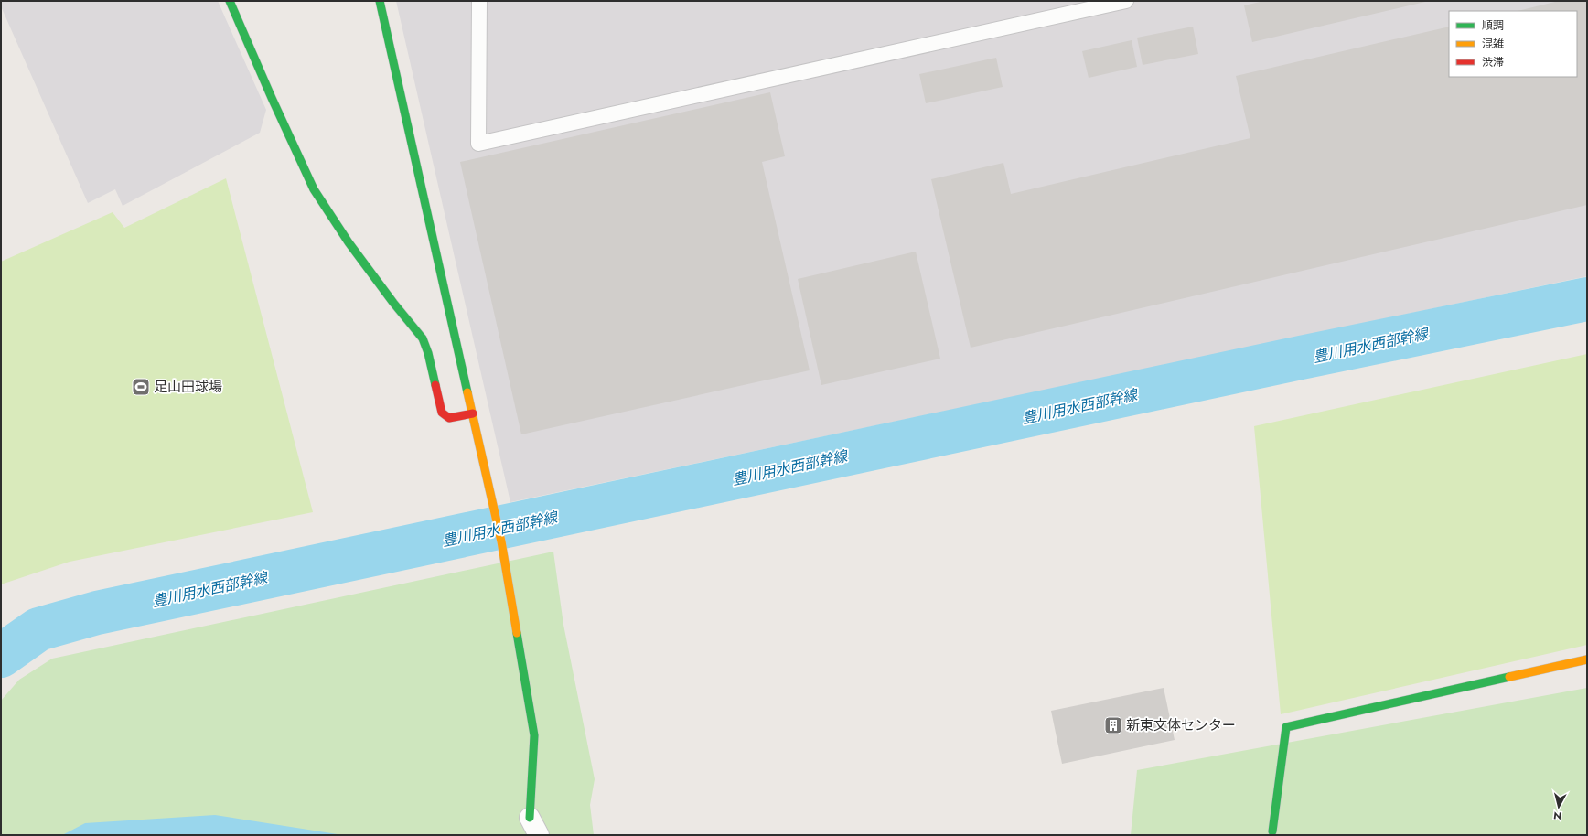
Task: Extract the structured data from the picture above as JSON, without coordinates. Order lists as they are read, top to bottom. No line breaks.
{"water":["豊川用水西部幹線"],"places":{"sports":["足山田球場"],"building":["新東文体センター"]},"legend":["順調","混雑","渋滞"],"north":"bottom"}
